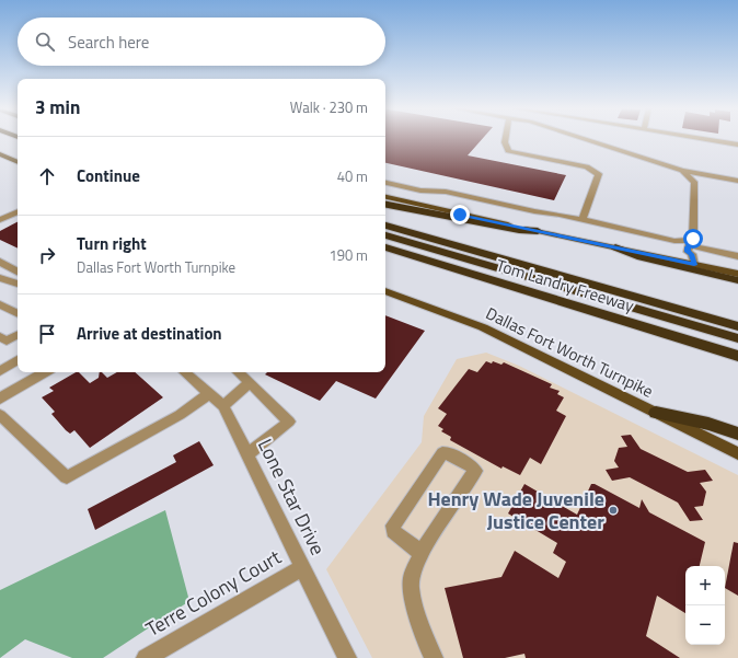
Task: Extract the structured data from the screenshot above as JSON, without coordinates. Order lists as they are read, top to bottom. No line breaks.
{"streets":{"highway":["Tom Landry Freeway"],"main road":["Dallas Fort Worth Turnpike"],"street":["Lone Star Drive","Terre Colony Court"]},"crossings":[["Lone Star Drive","Terre Colony Court"]],"places":["Henry Wade Juvenile Justice Center"],"page":{"search":"Search here","heading":["3 min","Walk · 230 m"],"list":[["Continue","40 m"],["Turn right","Dallas Fort Worth Turnpike","190 m"],"Arrive at destination"],"map_buttons":["+","−"]}}
